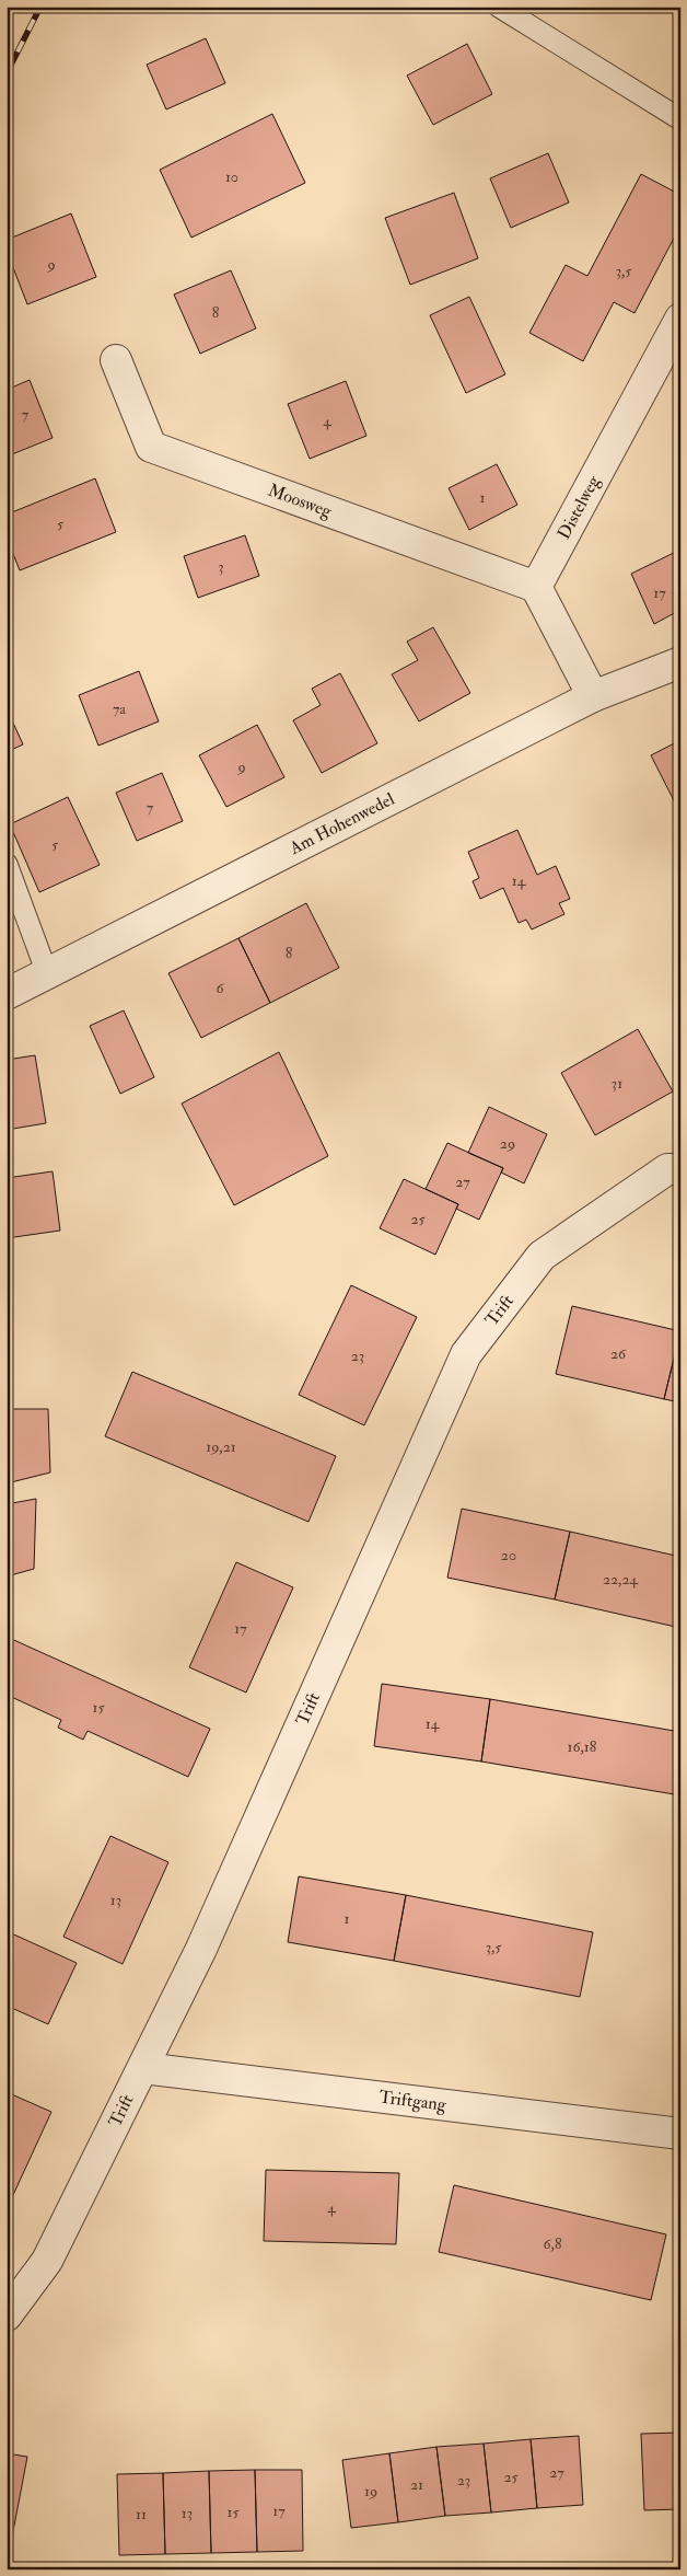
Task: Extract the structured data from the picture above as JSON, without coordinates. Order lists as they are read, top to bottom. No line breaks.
{"streets":{"street":["Moosweg","Distelweg","Am Hohenwedel","Trift","Triftgang"]},"crossings":[["Moosweg","Distelweg"],["Trift","Triftgang"]],"house_numbers":["10","9","3,5","8","7","4","1","5","3","17","7a","9","7","5","14","8","6","31","29","27","25","26","23","19,21","20","22,24","17","15","14","16,18","13","1","3,5","4","6,8","27","25","23","21","19","17","15","13","11"]}
